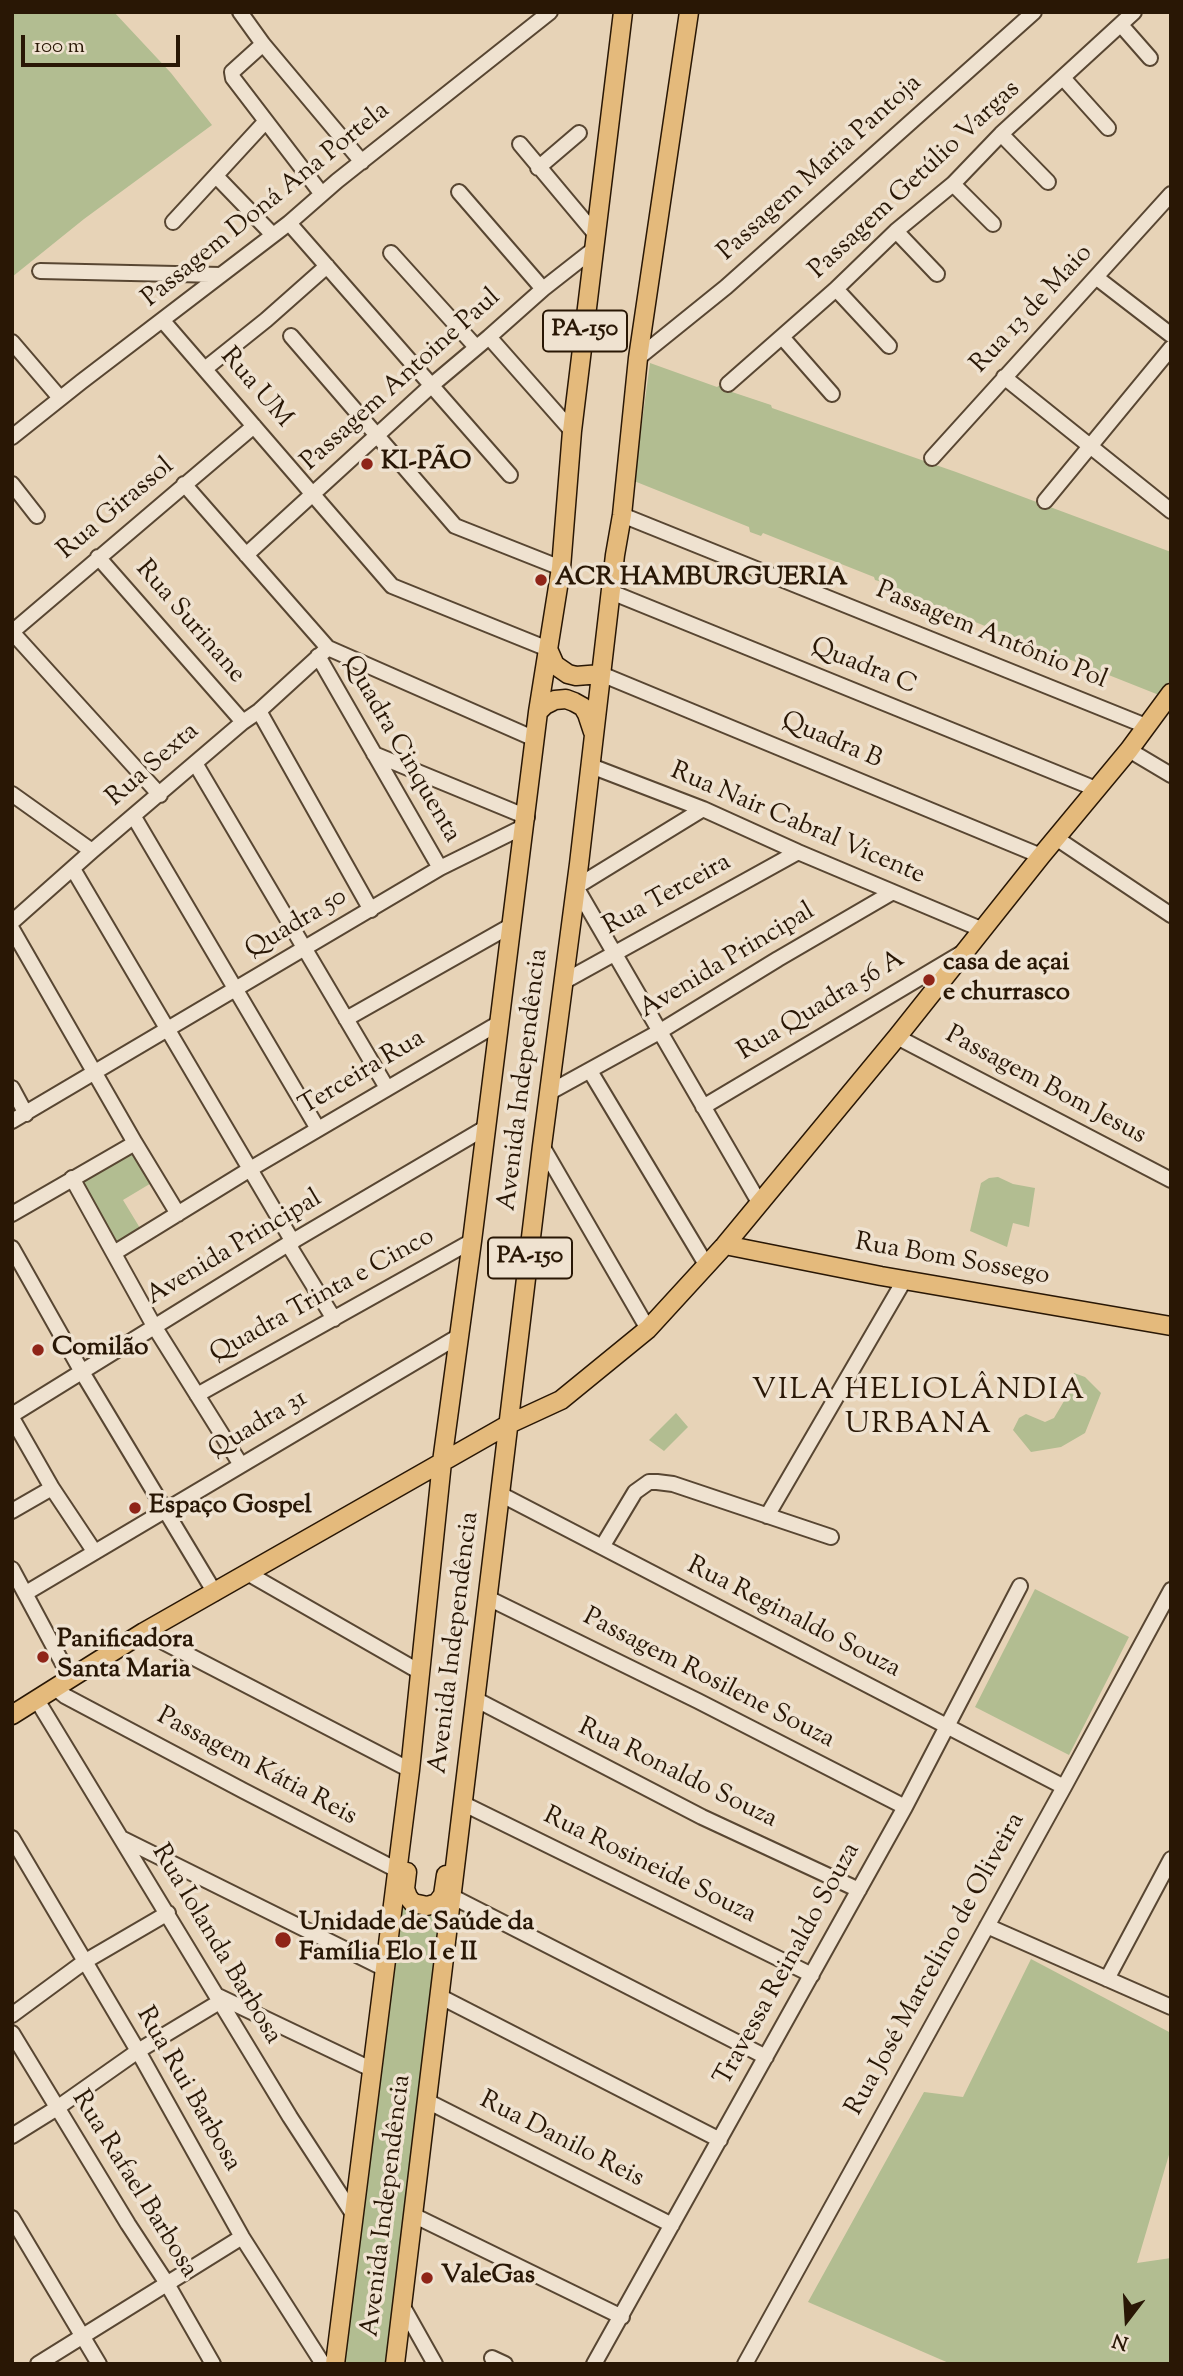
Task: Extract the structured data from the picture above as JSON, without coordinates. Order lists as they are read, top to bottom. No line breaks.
{"streets":{"main road":["PA-150","Avenida Independência","Rua Bom Sossego"],"street":["Passagem Maria Pantoja","Passagem Getúlio Vargas","Passagem Doná Ana Portela","Rua 13 de Maio","Passagem Antoine Paul","Rua UM","Rua Girassol","Rua Surinane","Passagem Antônio Pol","Quadra C","Quadra B","Quadra Cinquenta","Rua Sexta","Rua Nair Cabral Vicente","Rua Terceira","Quadra 50","Avenida Principal","Rua Quadra 56 A","Terceira Rua","Passagem Bom Jesus","Quadra Trinta e Cinco","Quadra 31","Rua Reginaldo Souza","Passagem Rosilene Souza","Passagem Kátia Reis","Rua Ronaldo Souza","Rua Rosineide Souza","Rua Iolanda Barbosa","Travessa Reinaldo Souza","Rua José Marcelino de Oliveira","Rua Rui Barbosa","Rua Danilo Reis","Rua Rafael Barbosa"]},"crossings":[["Passagem Maria Pantoja","Avenida Independência"],["Passagem Doná Ana Portela","Rua UM"],["Passagem Antoine Paul","Rua UM"],["Passagem Antoine Paul","Avenida Independência"],["Rua UM","Rua Girassol"],["Rua UM","Avenida Independência"],["Rua Girassol","Rua Surinane"],["Rua Surinane","Rua Sexta"],["Passagem Antônio Pol","Avenida Independência"],["Quadra C","Avenida Independência"],["Quadra B","Avenida Independência"],["Quadra Cinquenta","Rua Sexta"],["Quadra Cinquenta","Quadra 50"],["Rua Nair Cabral Vicente","Rua Terceira"],["Rua Nair Cabral Vicente","Avenida Principal"],["Rua Nair Cabral Vicente","Avenida Independência"],["Rua Terceira","Avenida Independência"],["Quadra 50","Avenida Independência"],["Avenida Principal","Avenida Independência"],["Terceira Rua","Avenida Independência"],["Avenida Independência","Quadra Trinta e Cinco"],["Avenida Independência","Quadra 31"],["Avenida Independência","Rua Reginaldo Souza"],["Avenida Independência","Passagem Rosilene Souza"],["Avenida Independência","Passagem Kátia Reis"],["Avenida Independência","Rua Ronaldo Souza"],["Avenida Independência","Rua Rosineide Souza"],["Avenida Independência","Rua Iolanda Barbosa"],["Avenida Independência","Rua Danilo Reis"],["Rua Reginaldo Souza","Travessa Reinaldo Souza"],["Rua Reginaldo Souza","Rua José Marcelino de Oliveira"],["Passagem Rosilene Souza","Travessa Reinaldo Souza"],["Rua Ronaldo Souza","Travessa Reinaldo Souza"],["Rua Rosineide Souza","Travessa Reinaldo Souza"],["Travessa Reinaldo Souza","Rua Danilo Reis"]],"districts":["VILA HELIOLÂNDIA URBANA"],"places":["KI-PÃO","ACR HAMBURGUERIA","casa de açai e churrasco","Comilão","Espaço Gospel","Panificadora Santa Maria","Unidade de Saúde da Família Elo I e II","ValeGas"],"scale_bar":"100 m","north":"bottom"}
